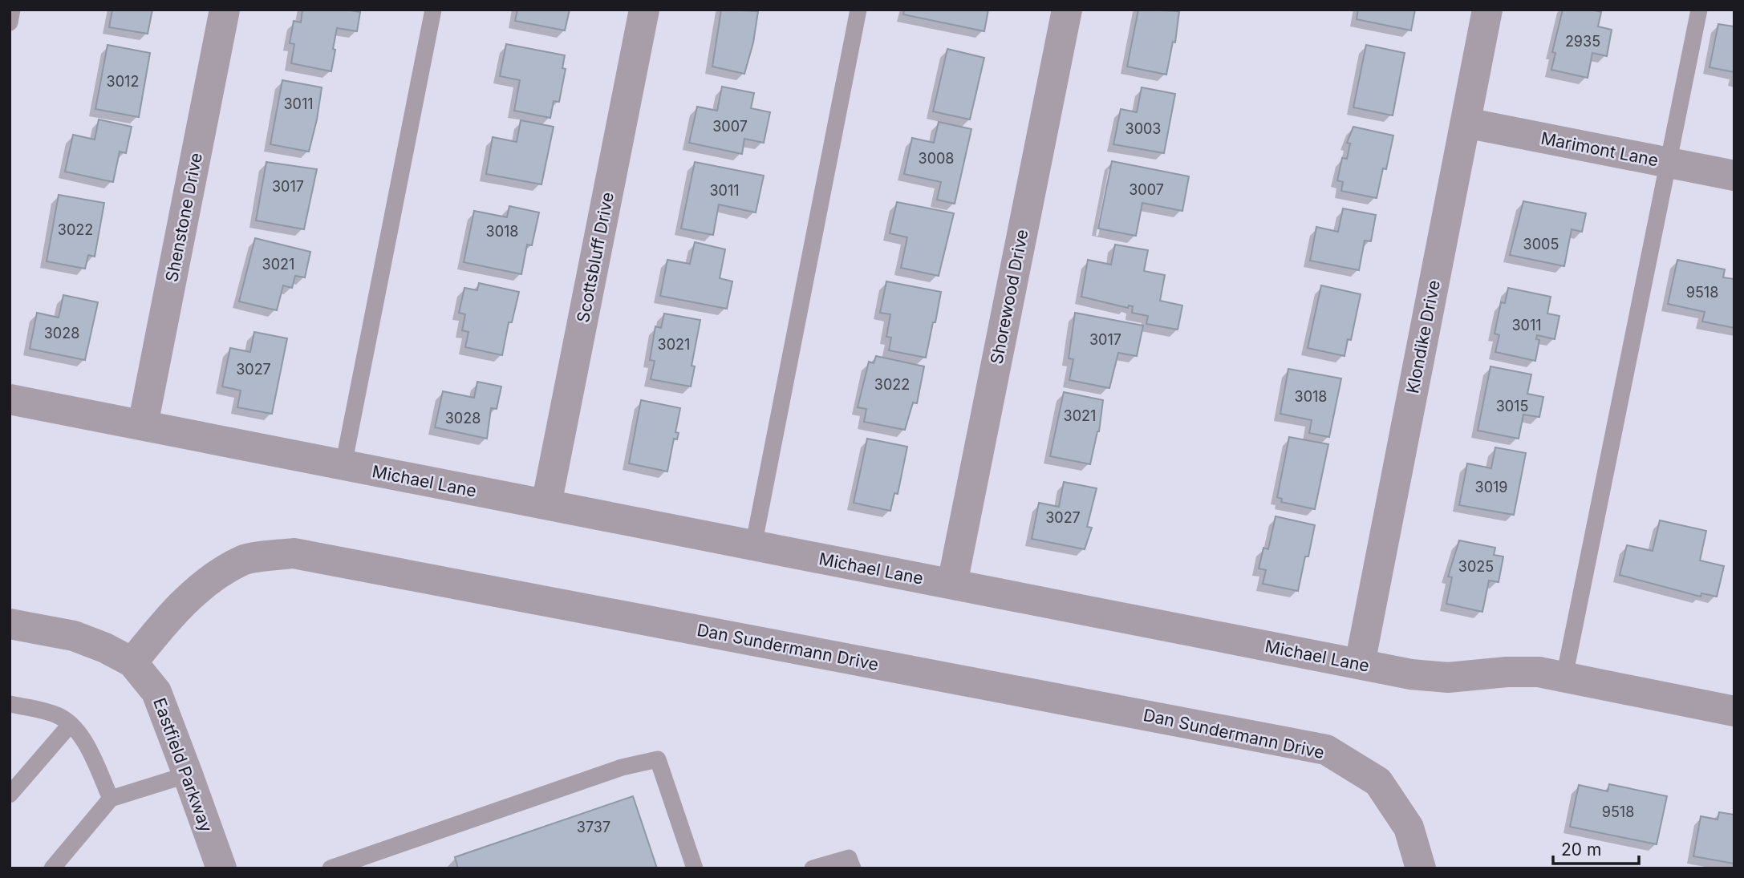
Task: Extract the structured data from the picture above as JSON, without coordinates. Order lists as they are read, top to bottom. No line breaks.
{"streets":{"street":["Marimont Lane","Shenstone Drive","Scottsbluff Drive","Shorewood Drive","Klondike Drive","Michael Lane","Dan Sundermann Drive","Eastfield Parkway"]},"crossings":[["Marimont Lane","Klondike Drive"],["Shenstone Drive","Michael Lane"],["Scottsbluff Drive","Michael Lane"],["Shorewood Drive","Michael Lane"],["Klondike Drive","Michael Lane"],["Dan Sundermann Drive","Eastfield Parkway"]],"house_numbers":["2935","3012","3011","3007","3003","3008","3017","3007","3011","3022","3018","3005","3021","9518","3011","3028","3017","3021","3027","3022","3018","3015","3021","3028","3019","3027","3025","9518","3737"],"scale_bar":"20 m"}
